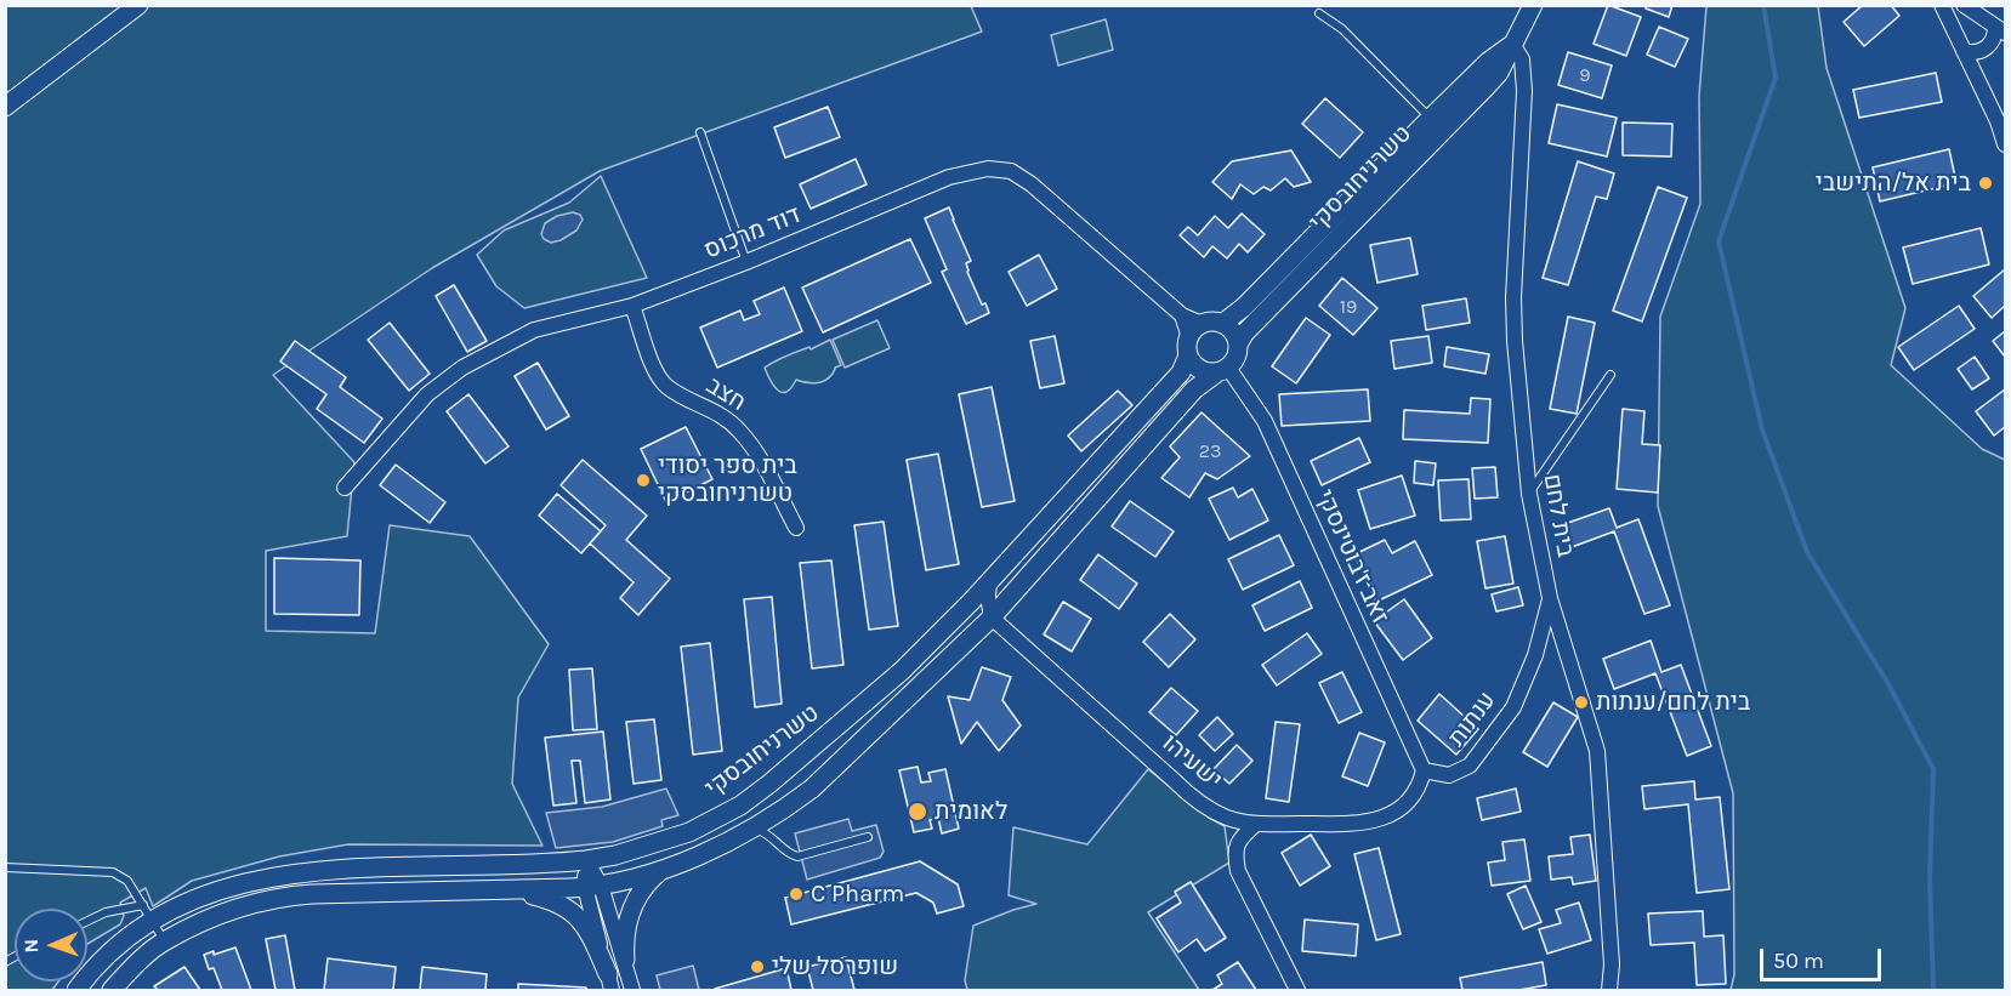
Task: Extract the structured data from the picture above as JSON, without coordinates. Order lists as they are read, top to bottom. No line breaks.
{"streets":{"street":["טשרניחובסקי","דוד מרכוס","חצב","בית לחם","זאב ז'בוטינסקי","ענתות","ישעיהו"]},"crossings":[["טשרניחובסקי","דוד מרכוס"],["טשרניחובסקי","בית לחם"],["טשרניחובסקי","זאב ז'בוטינסקי"],["דוד מרכוס","חצב"],["דוד מרכוס","זאב ז'בוטינסקי"],["בית לחם","ענתות"],["זאב ז'בוטינסקי","ענתות"]],"places":["בית אל/התישבי","בית ספר יסודי טשרניחובסקי","בית לחם/ענתות","לאומית","C Pharm","שופרסל שלי"],"house_numbers":["9","19","23"],"scale_bar":"50 m","north":"left"}
